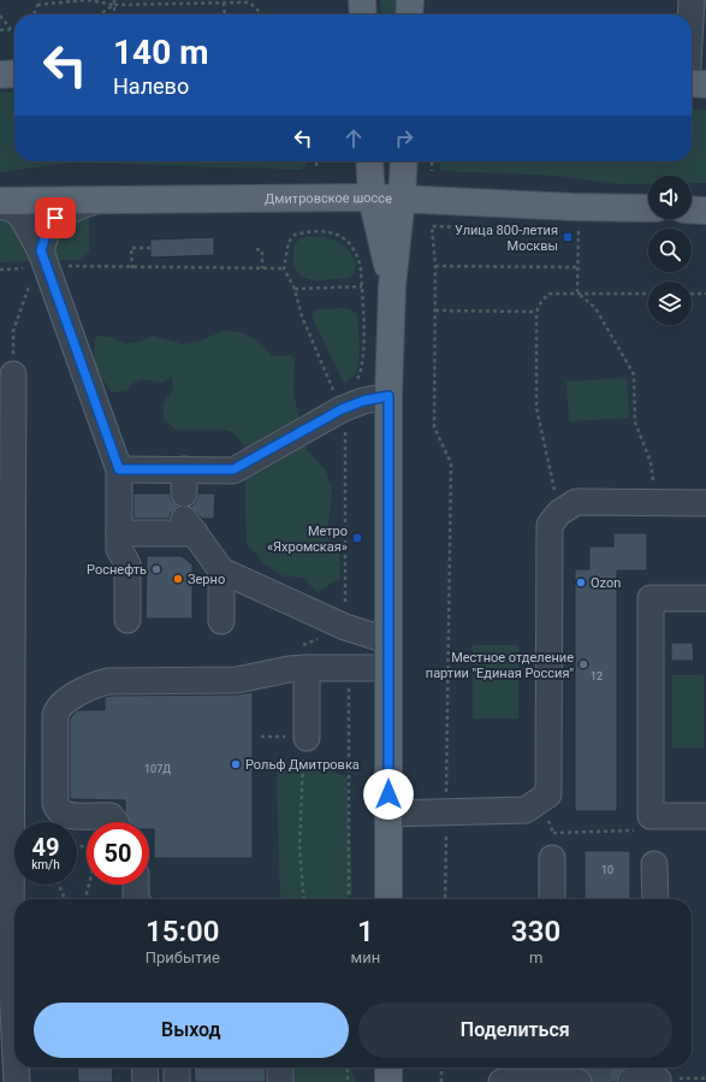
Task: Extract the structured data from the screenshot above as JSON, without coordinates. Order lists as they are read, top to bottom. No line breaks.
{"streets":{"main road":["Дмитровское шоссе"]},"places":{"transit":["Улица 800-летия Москвы","Метро «Яхромская»"],"other":["Роснефть","Зерно","Ozon","Местное отделение партии \"Единая Россия\"","Рольф Дмитровка"]},"house_numbers":["12","107Д","10"],"page":{"turn":["140 m","Налево"],"speed":"49 km/h","limit":"50","eta":["15:00","Прибытие","1","мин","330","m"],"buttons":["Выход","Поделиться"]}}
